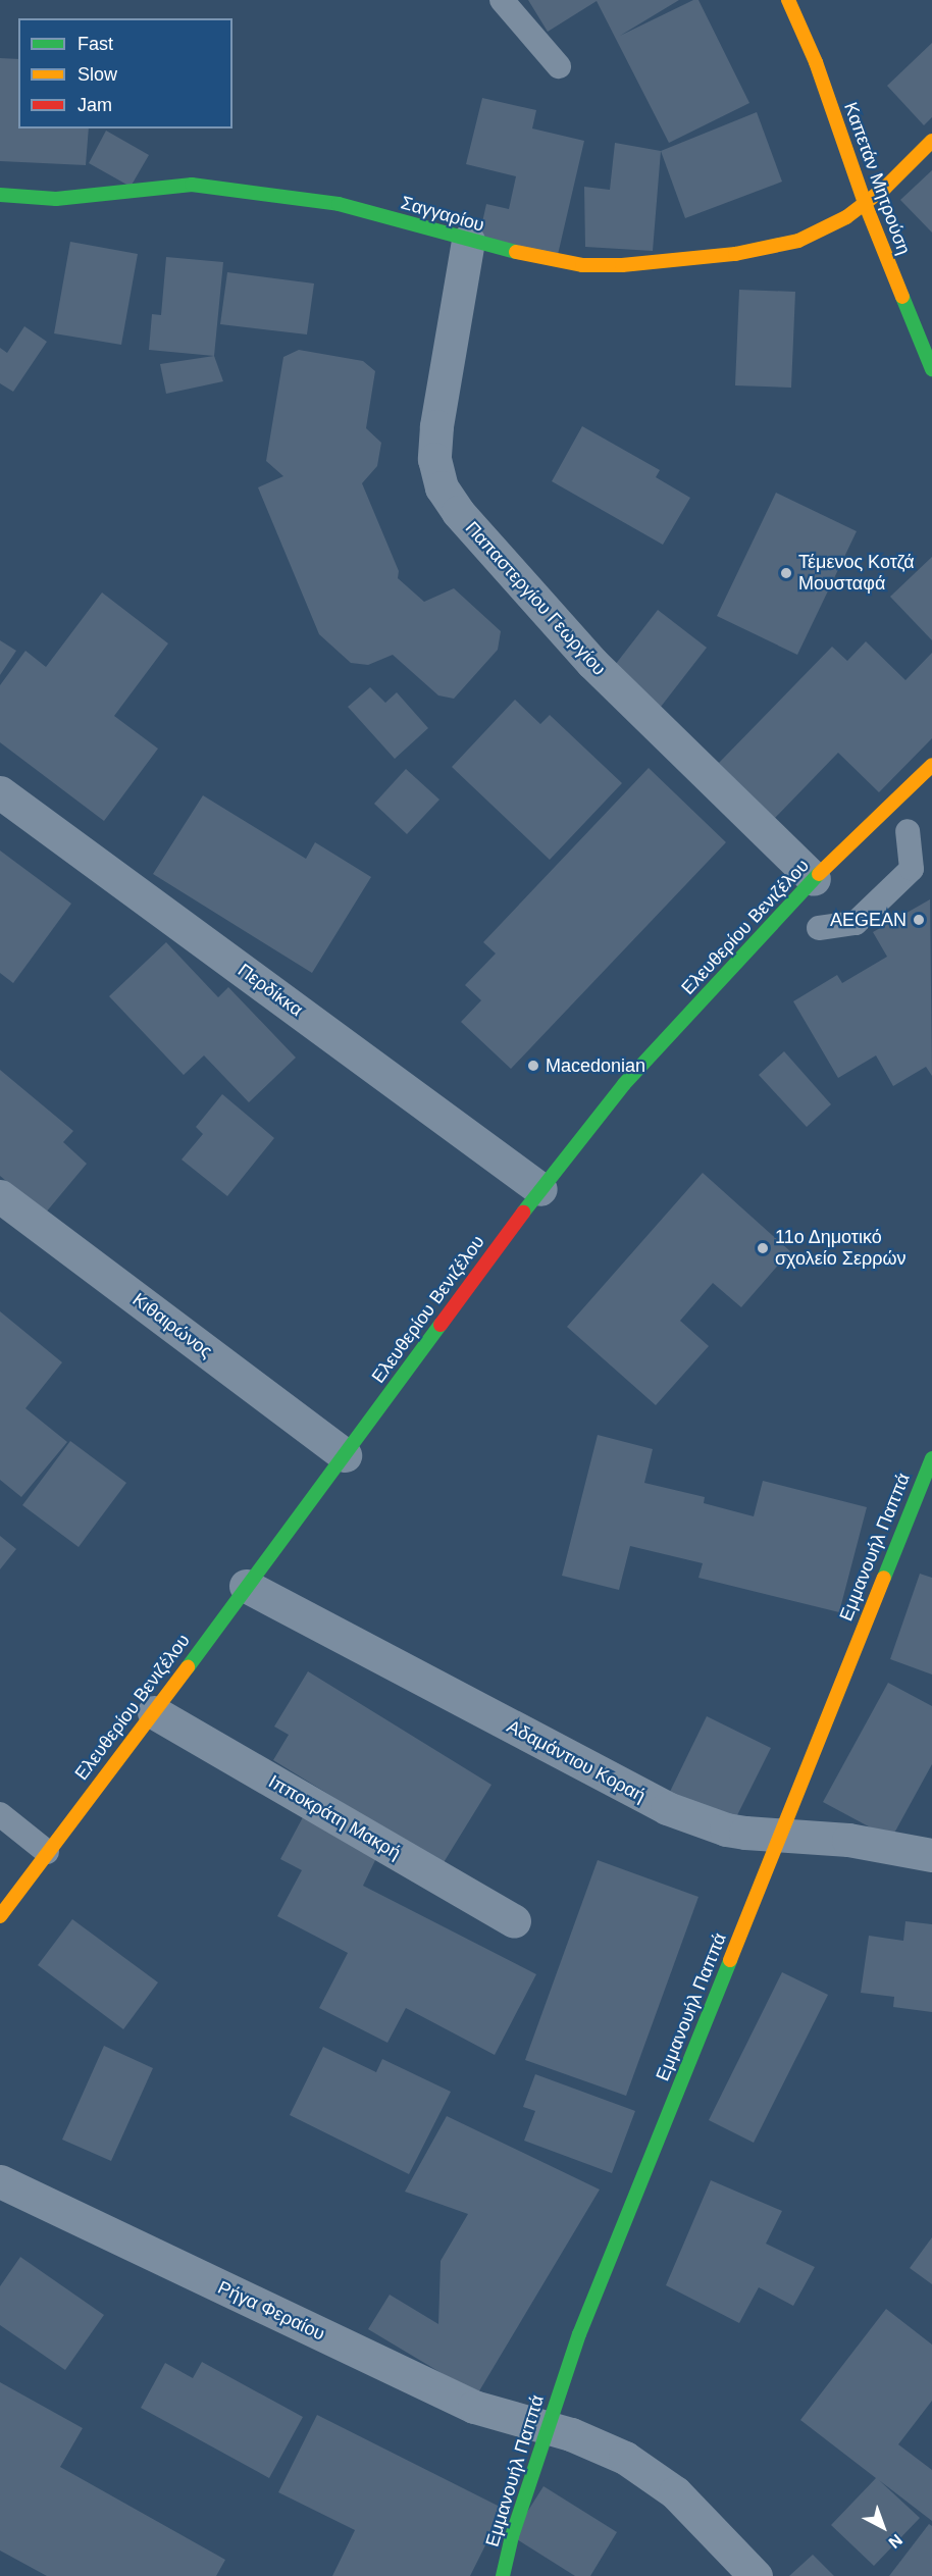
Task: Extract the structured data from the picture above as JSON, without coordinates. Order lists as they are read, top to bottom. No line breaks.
{"streets":{"street":["Καπετάν Μητρούση","Σαγγαρίου","Παπαστεργίου Γεωργίου","Ελευθερίου Βενιζέλου","Περδίκκα","Κιθαιρώνος","Εμμανουήλ Παππά","Αδαμάντιου Κοραή","Ιπποκράτη Μακρή","Ρήγα Φεραίου"]},"crossings":[["Καπετάν Μητρούση","Σαγγαρίου"],["Σαγγαρίου","Παπαστεργίου Γεωργίου"],["Παπαστεργίου Γεωργίου","Ελευθερίου Βενιζέλου"],["Ελευθερίου Βενιζέλου","Περδίκκα"],["Ελευθερίου Βενιζέλου","Κιθαιρώνος"],["Ελευθερίου Βενιζέλου","Αδαμάντιου Κοραή"],["Ελευθερίου Βενιζέλου","Ιπποκράτη Μακρή"],["Εμμανουήλ Παππά","Αδαμάντιου Κοραή"],["Εμμανουήλ Παππά","Ρήγα Φεραίου"]],"places":["Τέμενος Κοτζά Μουσταφά","AEGEAN","Macedonian","11ο Δημοτικό σχολείο Σερρών"],"legend":["Fast","Slow","Jam"],"north":"bottom right"}
